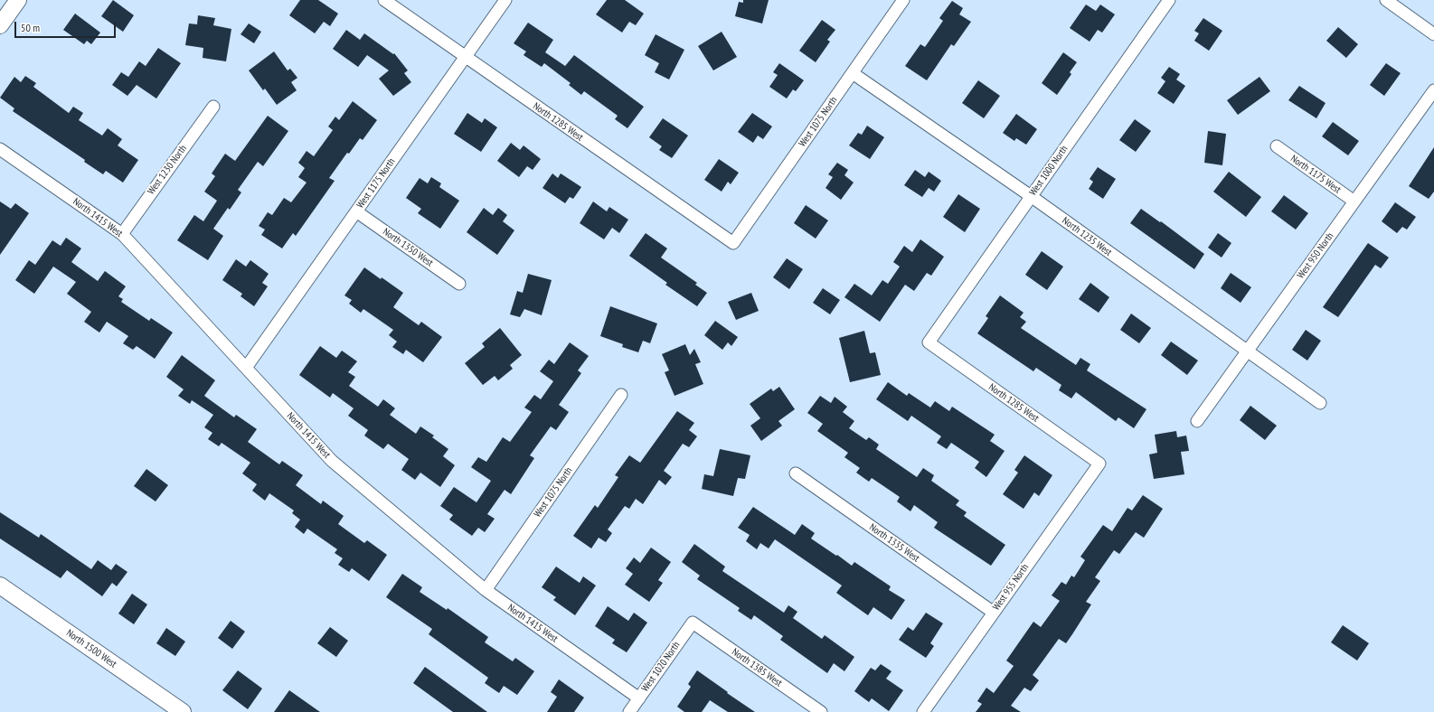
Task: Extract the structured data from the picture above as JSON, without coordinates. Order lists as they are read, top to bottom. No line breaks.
{"streets":{"street":["North 1285 West","West 1075 North","West 1230 North","West 1000 North","North 1175 West","West 1175 North","North 1415 West","North 1235 West","North 1350 West","West 950 North","North 1335 West","West 955 North","North 1500 West","West 1020 North","North 1385 West"]},"crossings":[["North 1285 West","West 1075 North"],["North 1285 West","West 1000 North"],["North 1285 West","West 1175 North"],["North 1285 West","West 955 North"],["West 1075 North","North 1415 West"],["West 1075 North","North 1235 West"],["West 1230 North","North 1415 West"],["West 1000 North","North 1235 West"],["North 1175 West","West 950 North"],["West 1175 North","North 1415 West"],["West 1175 North","North 1350 West"],["North 1415 West","West 1020 North"],["North 1235 West","West 950 North"],["North 1335 West","West 955 North"],["West 1020 North","North 1385 West"]],"scale_bar":"50 m"}
